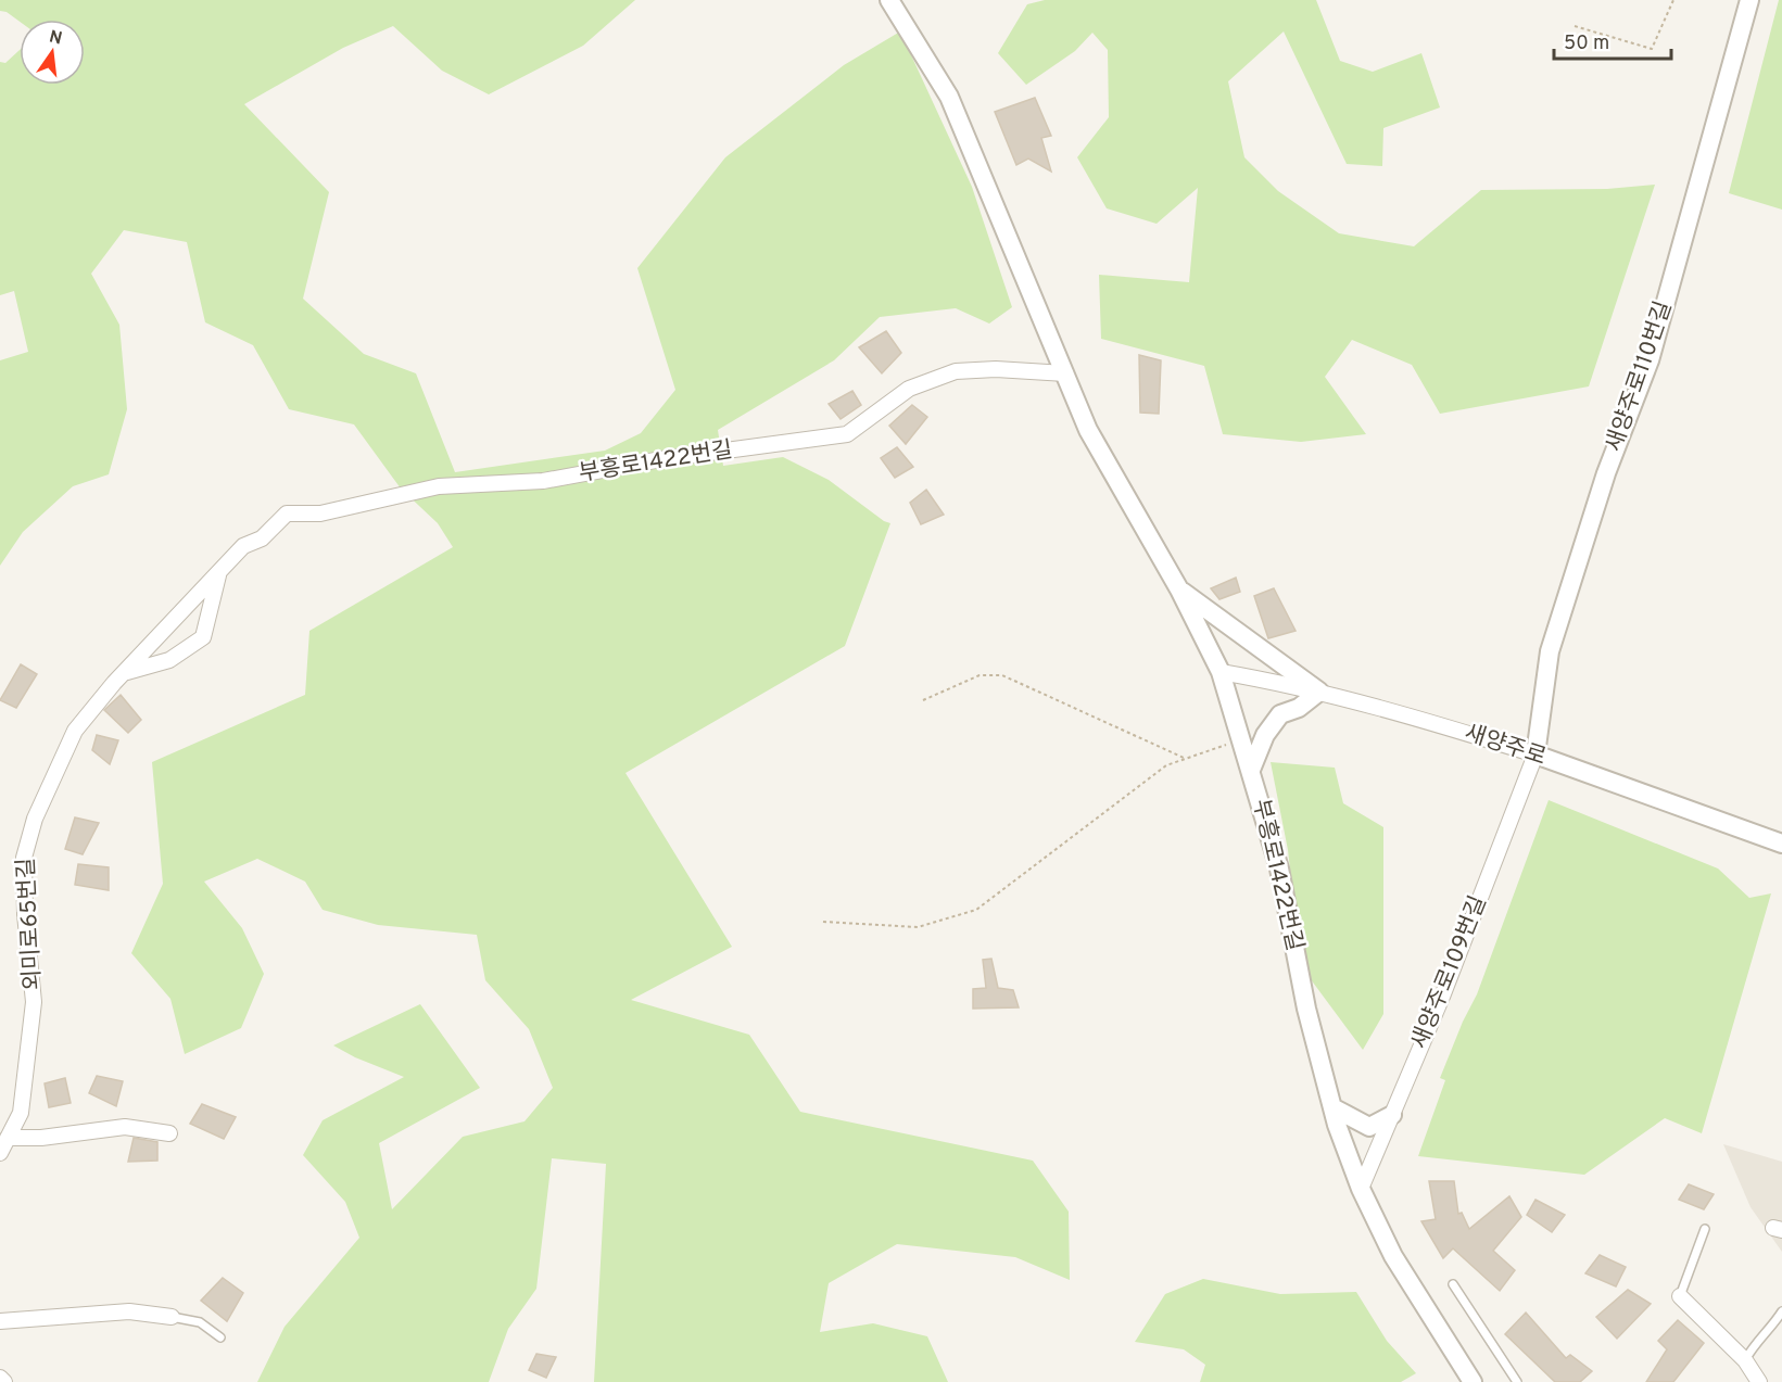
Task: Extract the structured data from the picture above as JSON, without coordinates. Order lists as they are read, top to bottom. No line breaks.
{"streets":{"street":["새양주로110번길","부흥로1422번길","새양주로","외미로65번길","새양주로109번길"]},"crossings":[["새양주로110번길","새양주로"],["새양주로110번길","새양주로109번길"],["부흥로1422번길","새양주로"],["부흥로1422번길","외미로65번길"],["부흥로1422번길","새양주로109번길"],["새양주로","새양주로109번길"]],"scale_bar":"50 m","north":"top"}
